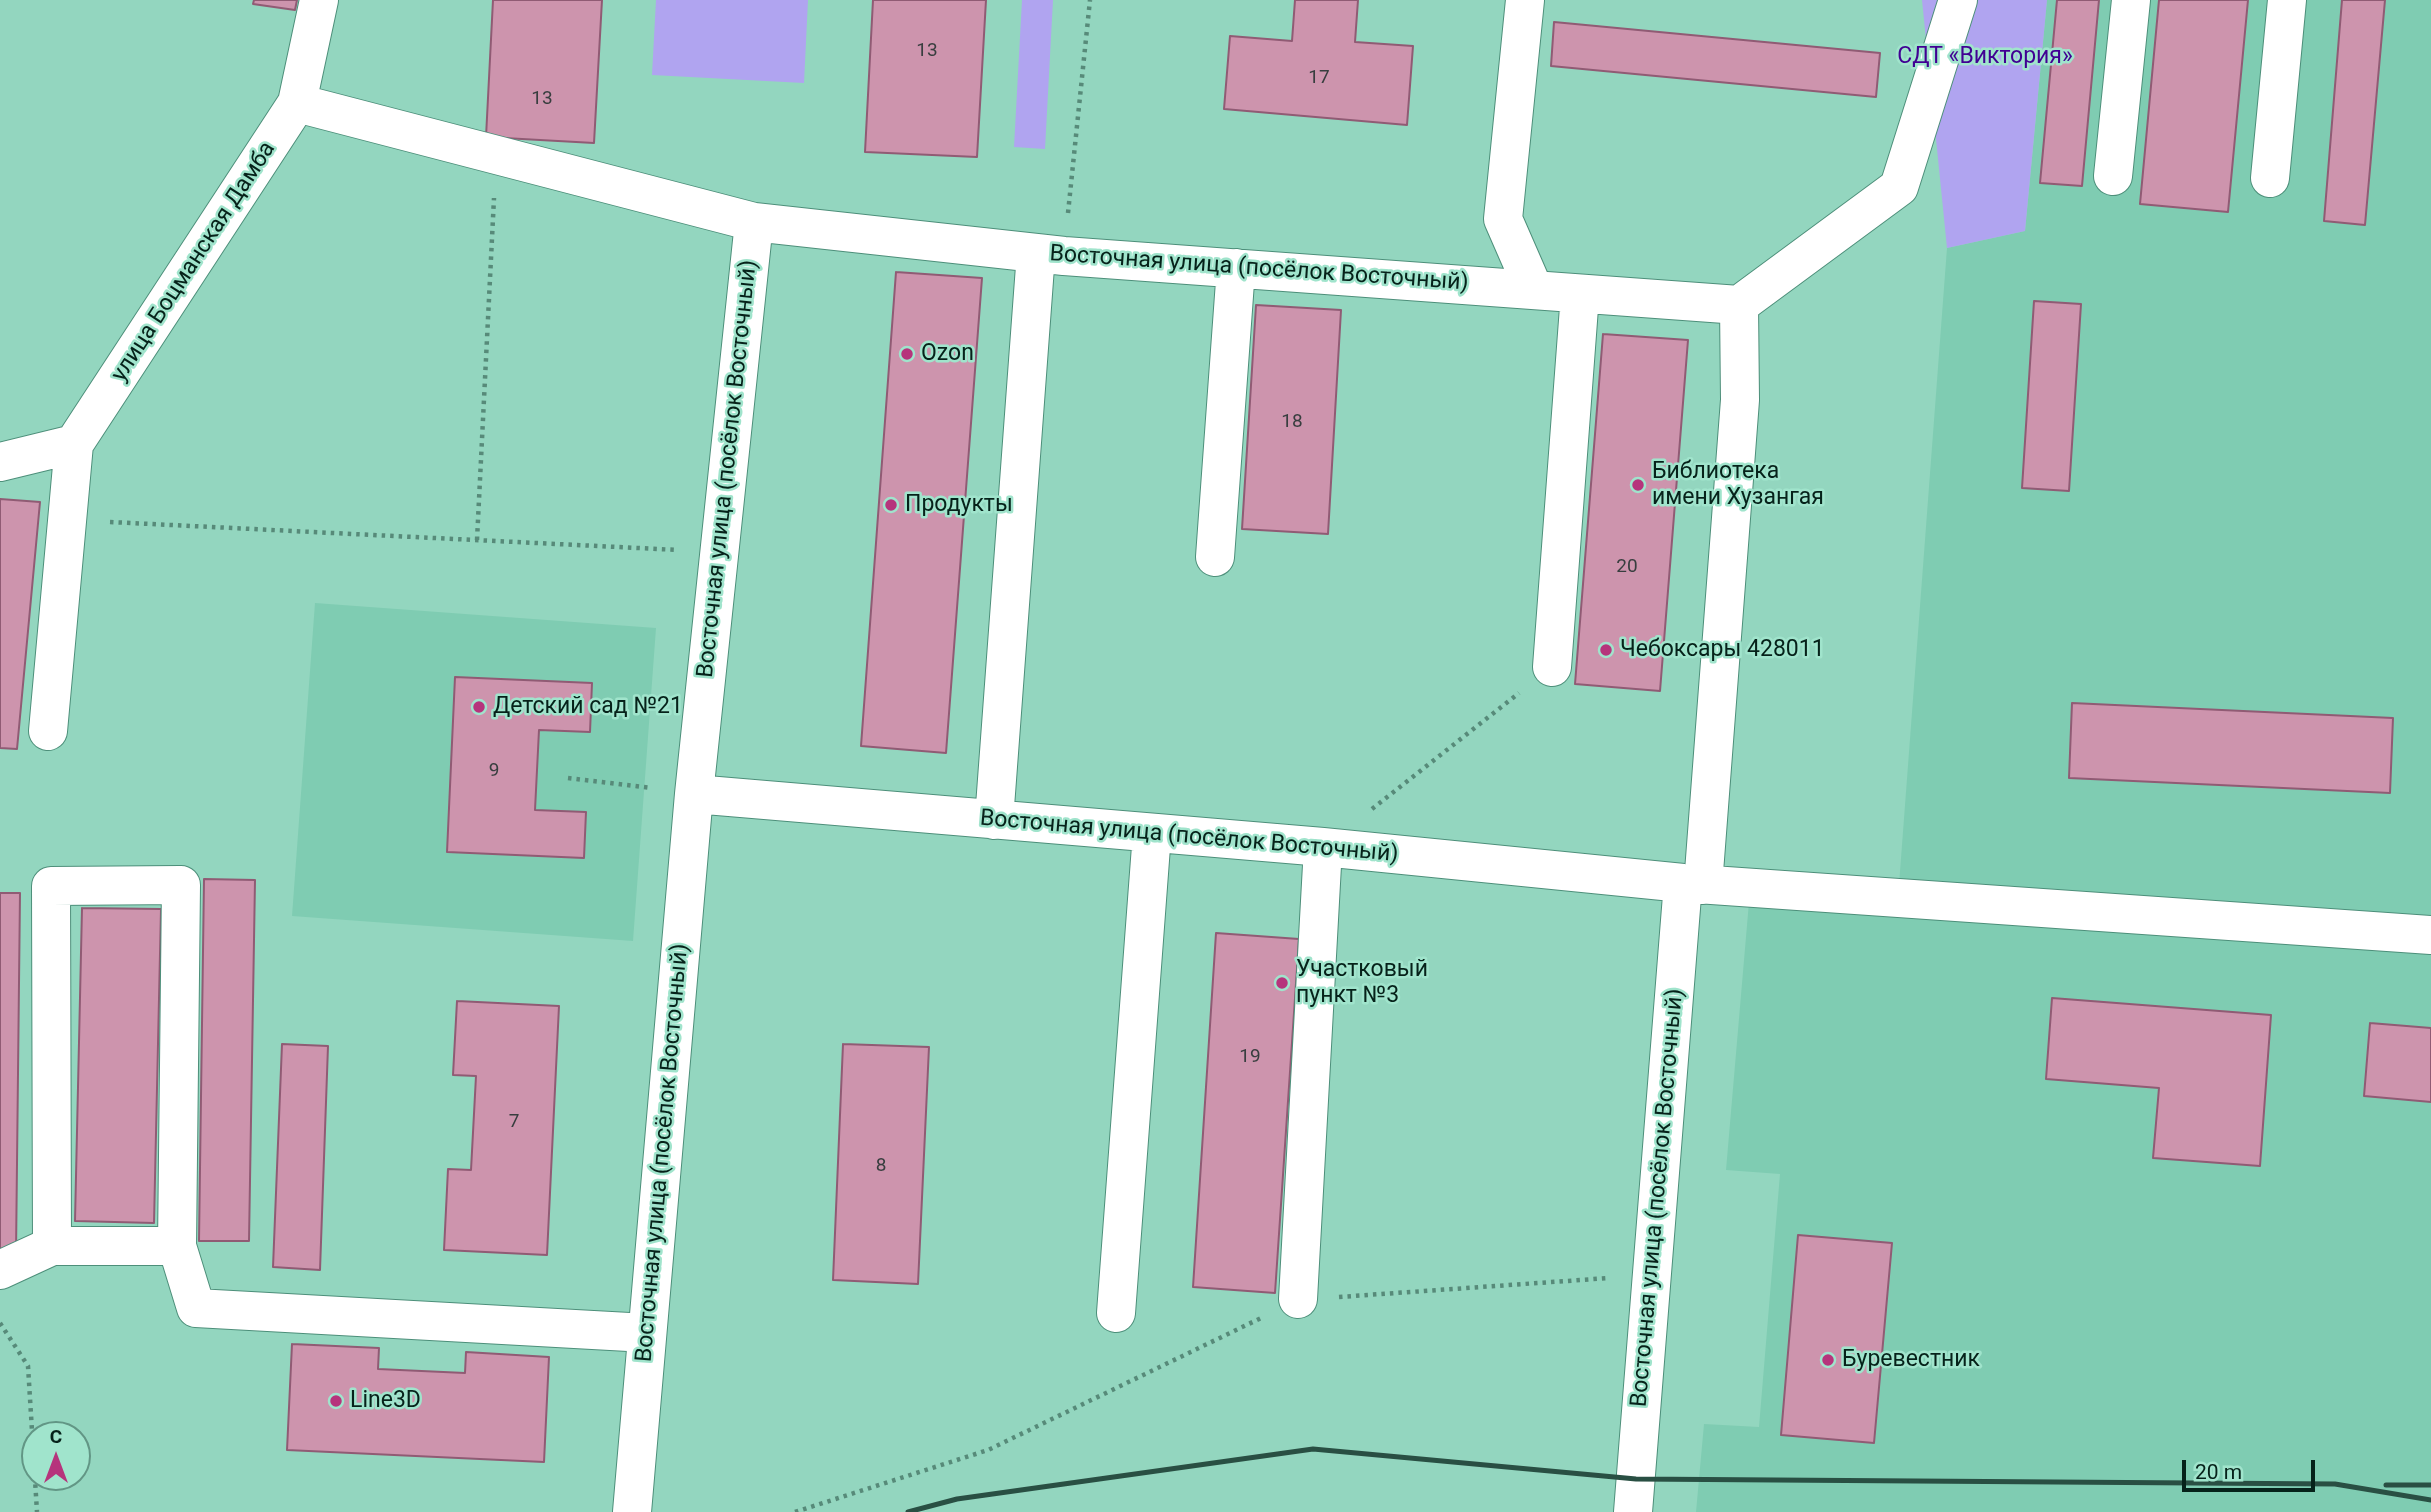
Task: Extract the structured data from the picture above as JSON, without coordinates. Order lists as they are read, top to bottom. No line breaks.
{"streets":{"street":["улица Боцманская Дамба","Восточная улица (посёлок Восточный)"]},"parks":["СДТ «Виктория»"],"places":["Ozon","Библиотека имени Хузангая","Продукты","Чебоксары 428011","Детский сад №21","Участковый пункт №3","Буревестник","Line3D"],"house_numbers":["13","17","13","18","20","9","19","7","8"],"scale_bar":"20 m","north":"top"}
